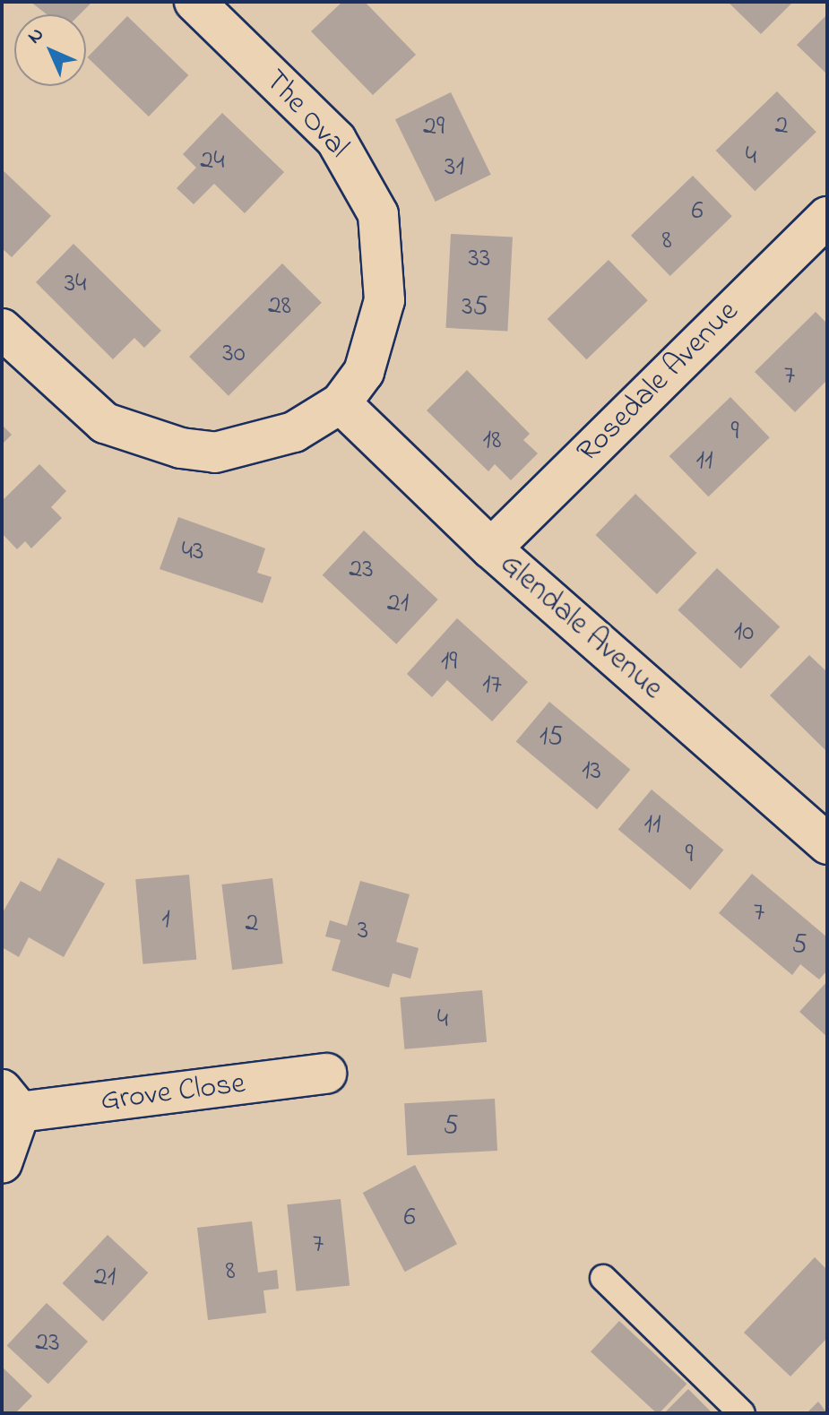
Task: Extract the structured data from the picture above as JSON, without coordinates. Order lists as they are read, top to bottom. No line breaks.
{"streets":{"street":["The Oval","Rosedale Avenue","Glendale Avenue","Grove Close"]},"crossings":[["The Oval","Glendale Avenue"],["Rosedale Avenue","Glendale Avenue"]],"house_numbers":["2","29","4","24","31","6","8","33","34","28","35","30","7","9","18","11","43","23","21","10","19","17","15","13","11","9","7","1","2","3","5","4","5","6","7","8","21","23"],"north":"top left"}
